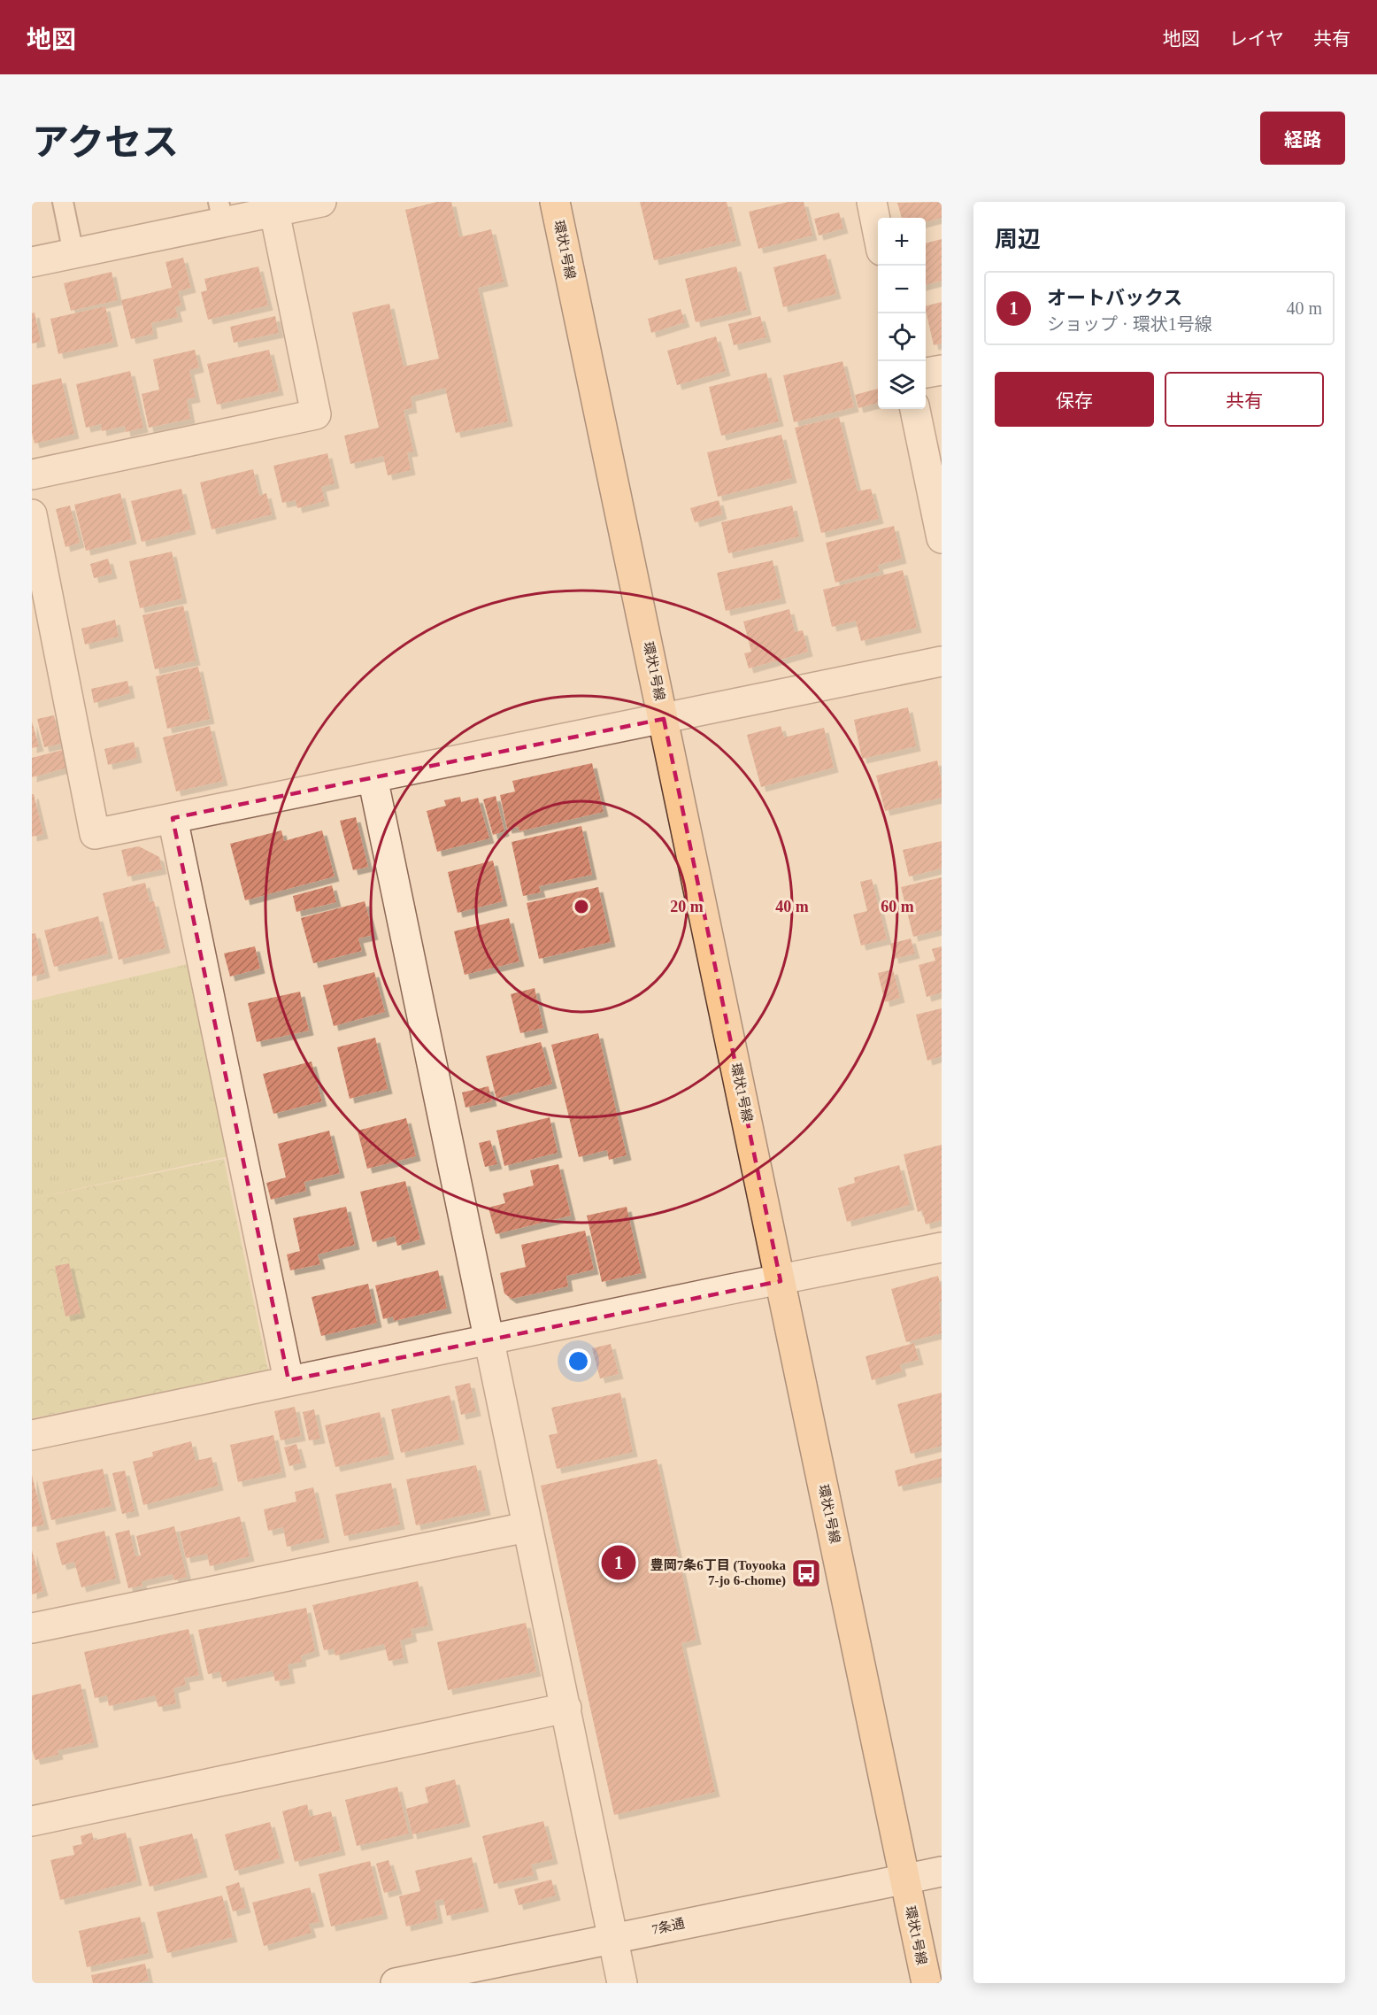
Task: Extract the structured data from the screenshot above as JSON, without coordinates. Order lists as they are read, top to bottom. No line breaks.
{"streets":{"main road":["環状1号線"],"street":["7条通"]},"crossings":[["環状1号線","7条通"]],"places":{"bus stop":["豊岡7条6丁目 (Toyooka 7-jo 6-chome)"]},"page":{"header":"地図","nav":["地図","レイヤ","共有"],"title":"アクセス","buttons":["経路",["保存","共有"]],"heading":"周辺","map_buttons":["+","−"],"list":[{"mark":"1","name":"オートバックス","note":"ショップ · 環状1号線","value":"40 m"}],"pins":"1"},"rings":["20 m","40 m","60 m"]}
